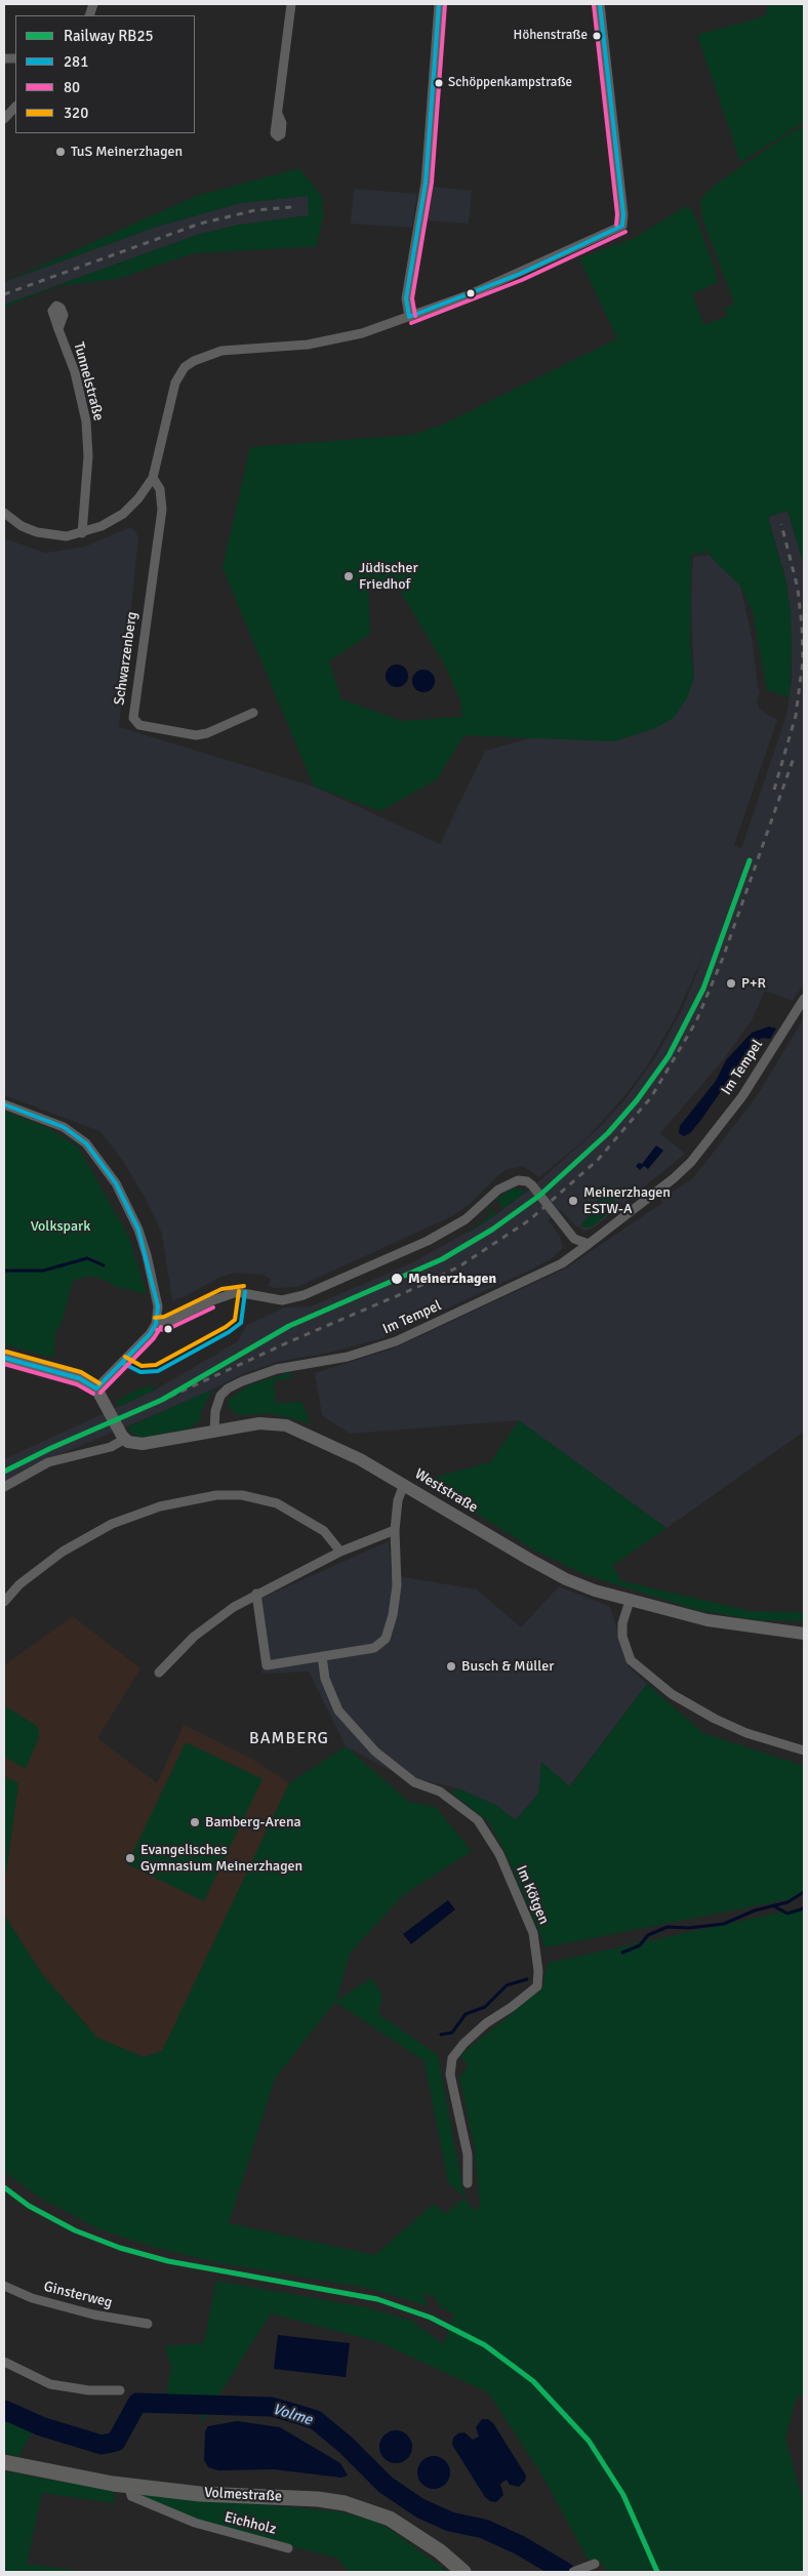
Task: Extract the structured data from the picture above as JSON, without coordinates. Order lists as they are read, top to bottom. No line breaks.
{"streets":{"main road":["Weststraße","Volmestraße"],"street":["Tunnelstraße","Schwarzenberg","Im Tempel","Im Kötgen","Ginsterweg","Eichholz"]},"crossings":[["Im Tempel","Weststraße"],["Volmestraße","Eichholz"]],"districts":["BAMBERG"],"water":["Volme"],"parks":["Volkspark"],"places":["Höhenstraße","Schöppenkampstraße","TuS Meinerzhagen","Jüdischer Friedhof","P+R","Meinerzhagen ESTW-A","Meinerzhagen","Busch & Müller","Bamberg-Arena","Evangelisches Gymnasium Meinerzhagen"],"lines":["transit line 281","transit line 80","rail line RB25","transit line 320"],"legend":["Railway RB25","281","80","320"]}
